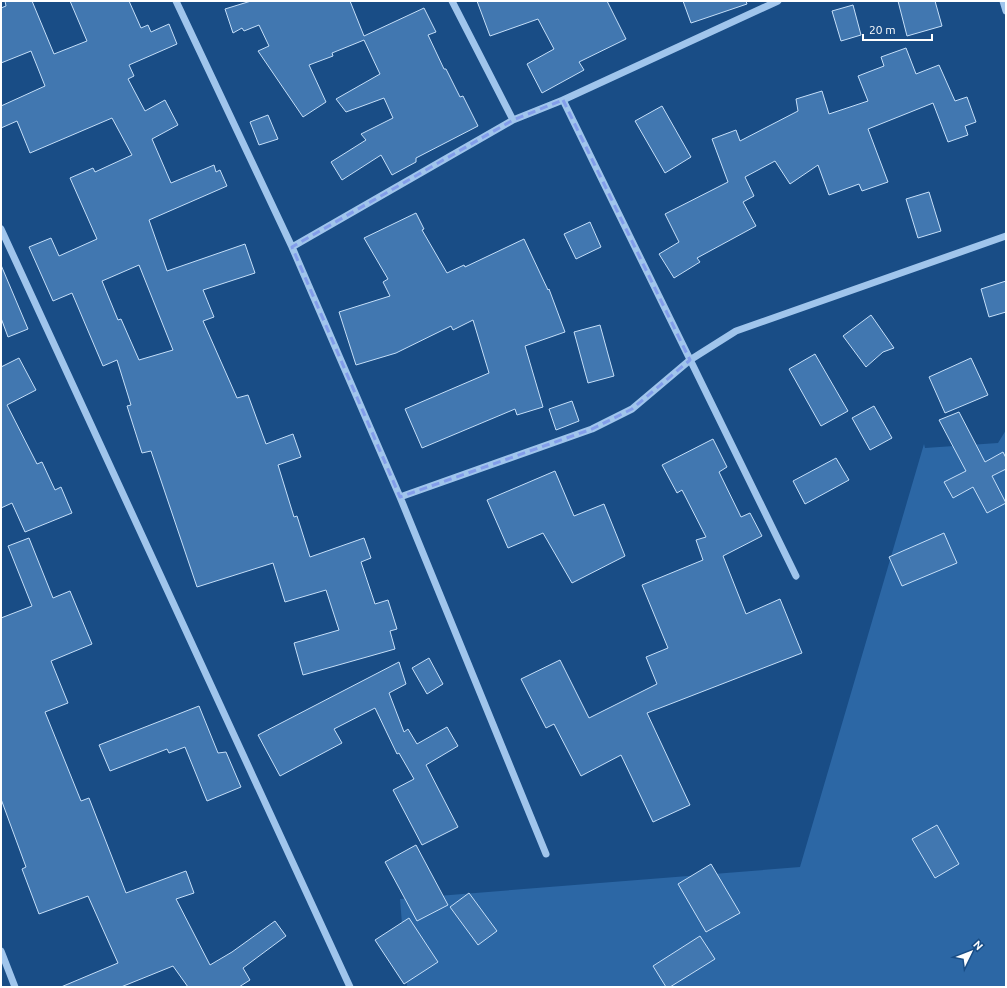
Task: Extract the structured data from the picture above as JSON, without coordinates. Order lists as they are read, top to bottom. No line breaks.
{"scale_bar":"20 m","north":"top right"}
